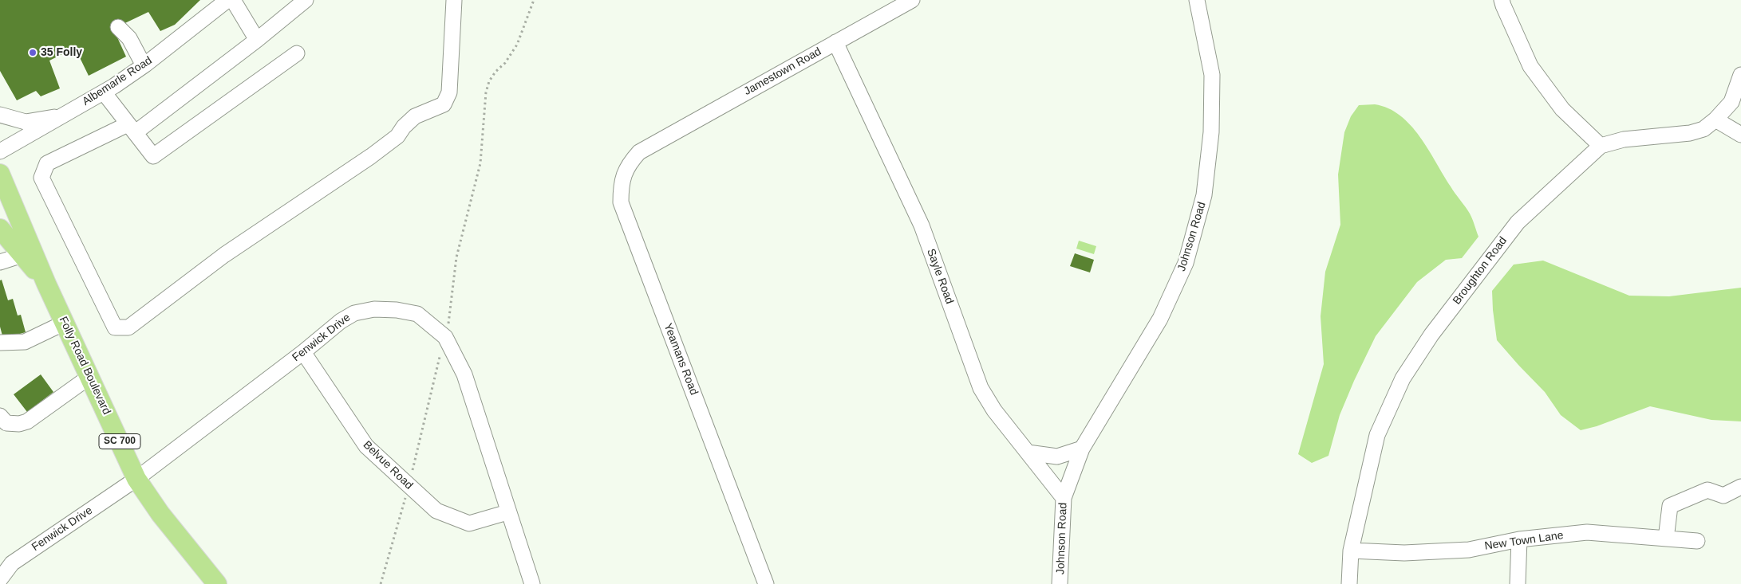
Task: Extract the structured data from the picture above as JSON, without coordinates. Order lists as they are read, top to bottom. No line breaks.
{"streets":{"main road":["Folly Road Boulevard","SC 700"],"street":["Jamestown Road","Albemarle Road","Johnson Road","Broughton Road","Sayle Road","Fenwick Drive","Yeamans Road","Belvue Road","New Town Lane"]},"crossings":[["Jamestown Road","Sayle Road"],["Jamestown Road","Yeamans Road"],["Johnson Road","Sayle Road"],["Broughton Road","New Town Lane"],["Fenwick Drive","Folly Road Boulevard"],["Fenwick Drive","Belvue Road"]],"places":["35 Folly"]}
